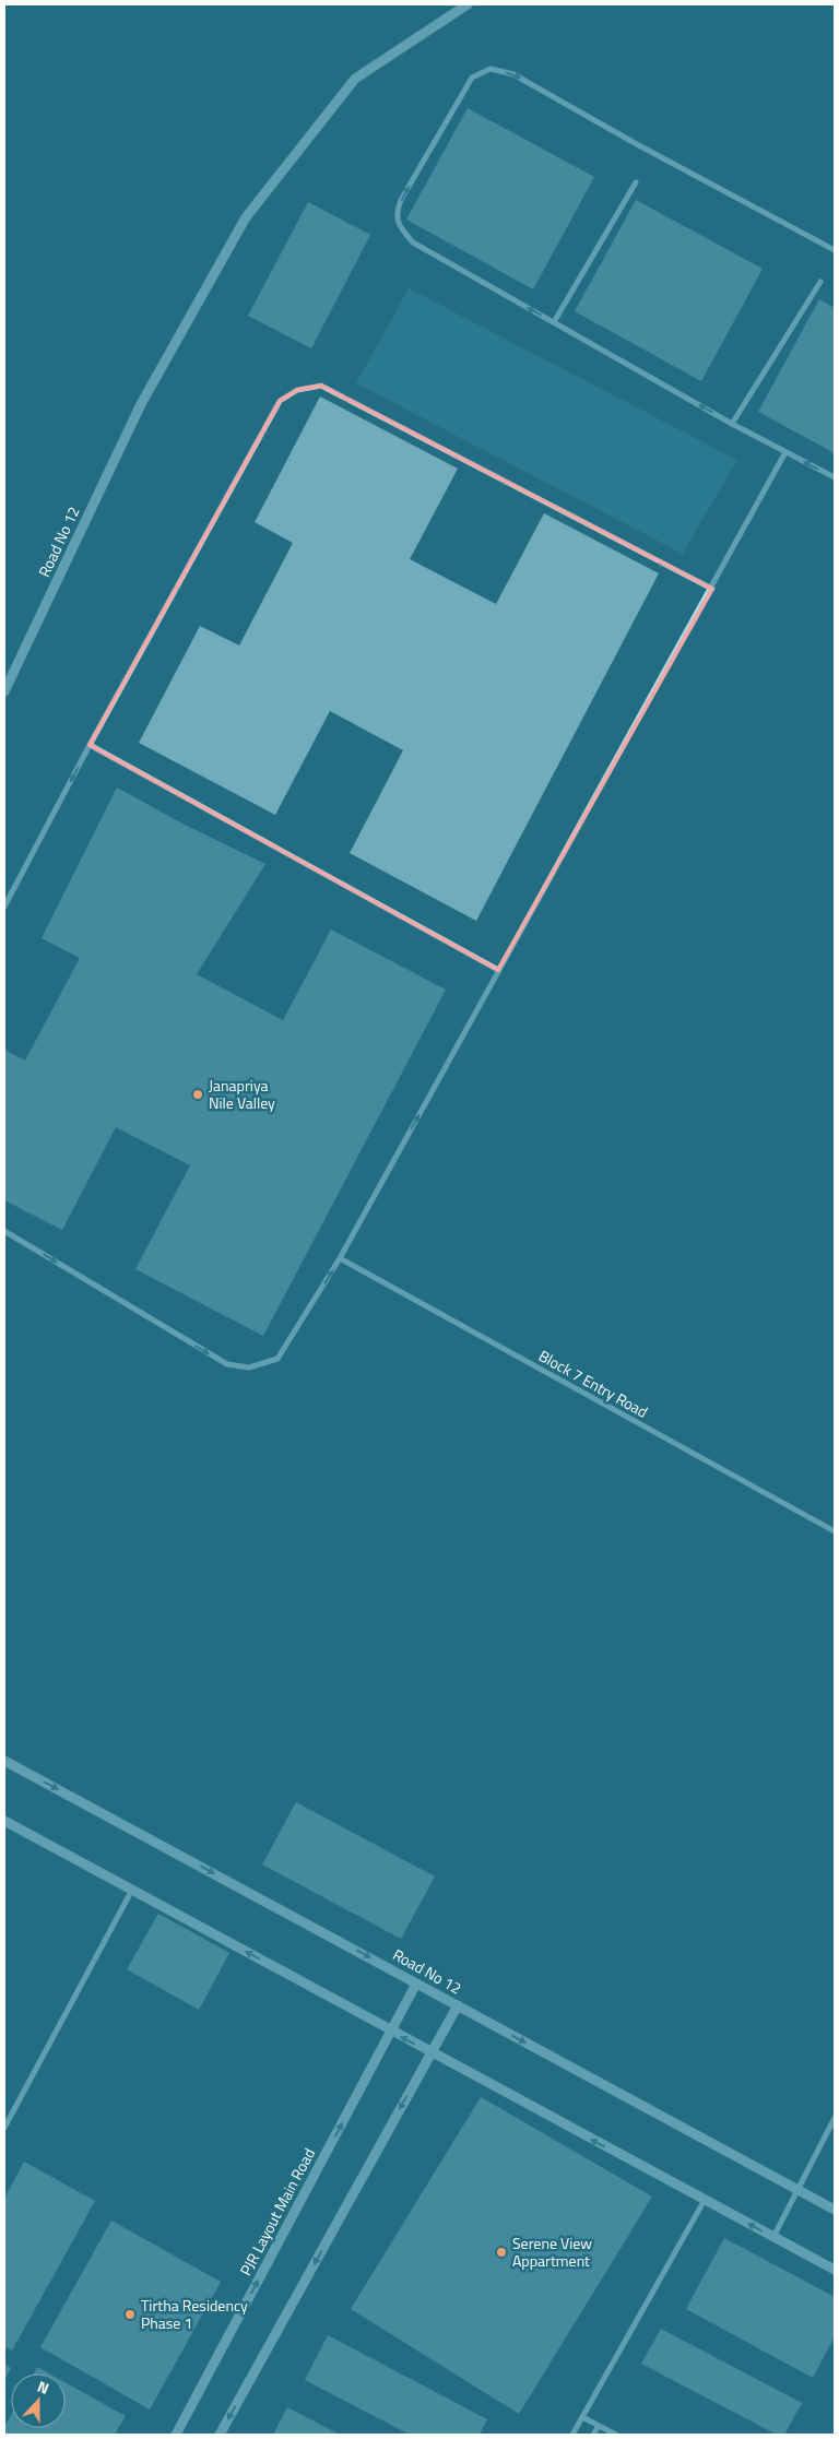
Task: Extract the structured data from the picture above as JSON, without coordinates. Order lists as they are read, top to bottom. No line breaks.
{"streets":{"street":["Road No 12","Block 7 Entry Road","PJR Layout Main Road"]},"crossings":[["Road No 12","PJR Layout Main Road"]],"places":["Janapriya Nile Valley","Serene View Appartment","Tirtha Residency Phase 1"],"north":"top"}
